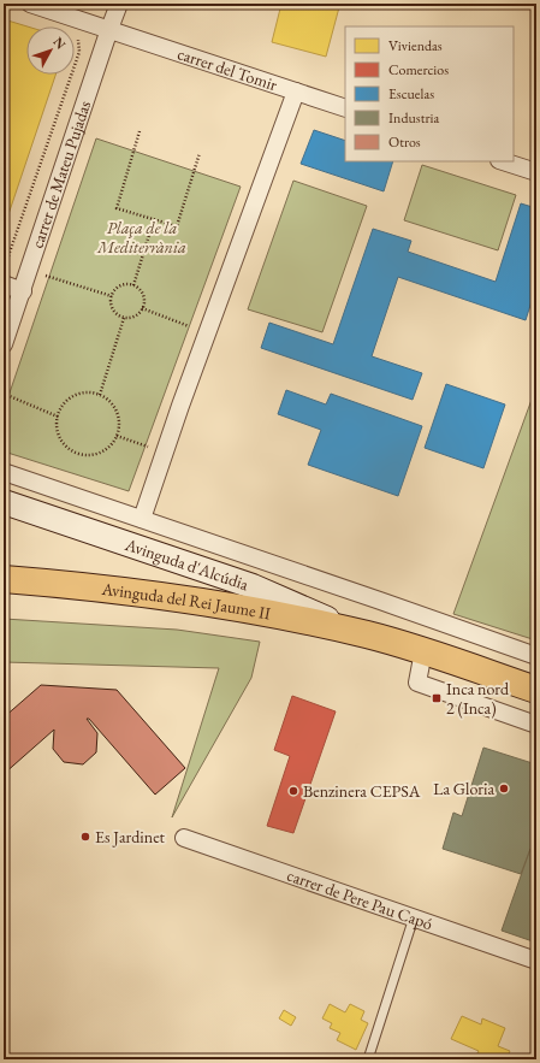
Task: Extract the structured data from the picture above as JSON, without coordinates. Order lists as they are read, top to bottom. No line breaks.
{"streets":{"main road":["Avinguda del Rei Jaume II"],"street":["carrer del Tomir","carrer de Mateu Pujadas","Avinguda d'Alcúdia","carrer de Pere Pau Capó"]},"crossings":[["carrer del Tomir","carrer de Mateu Pujadas"],["Avinguda d'Alcúdia","Avinguda del Rei Jaume II"]],"parks":["Plaça de la Mediterrània"],"places":{"transit":["Inca nord 2 (Inca)"],"other":["La Gloria","Benzinera CEPSA","Es Jardinet"]},"legend":["Viviendas","Comercios","Escuelas","Industria","Otros"],"north":"top right"}
